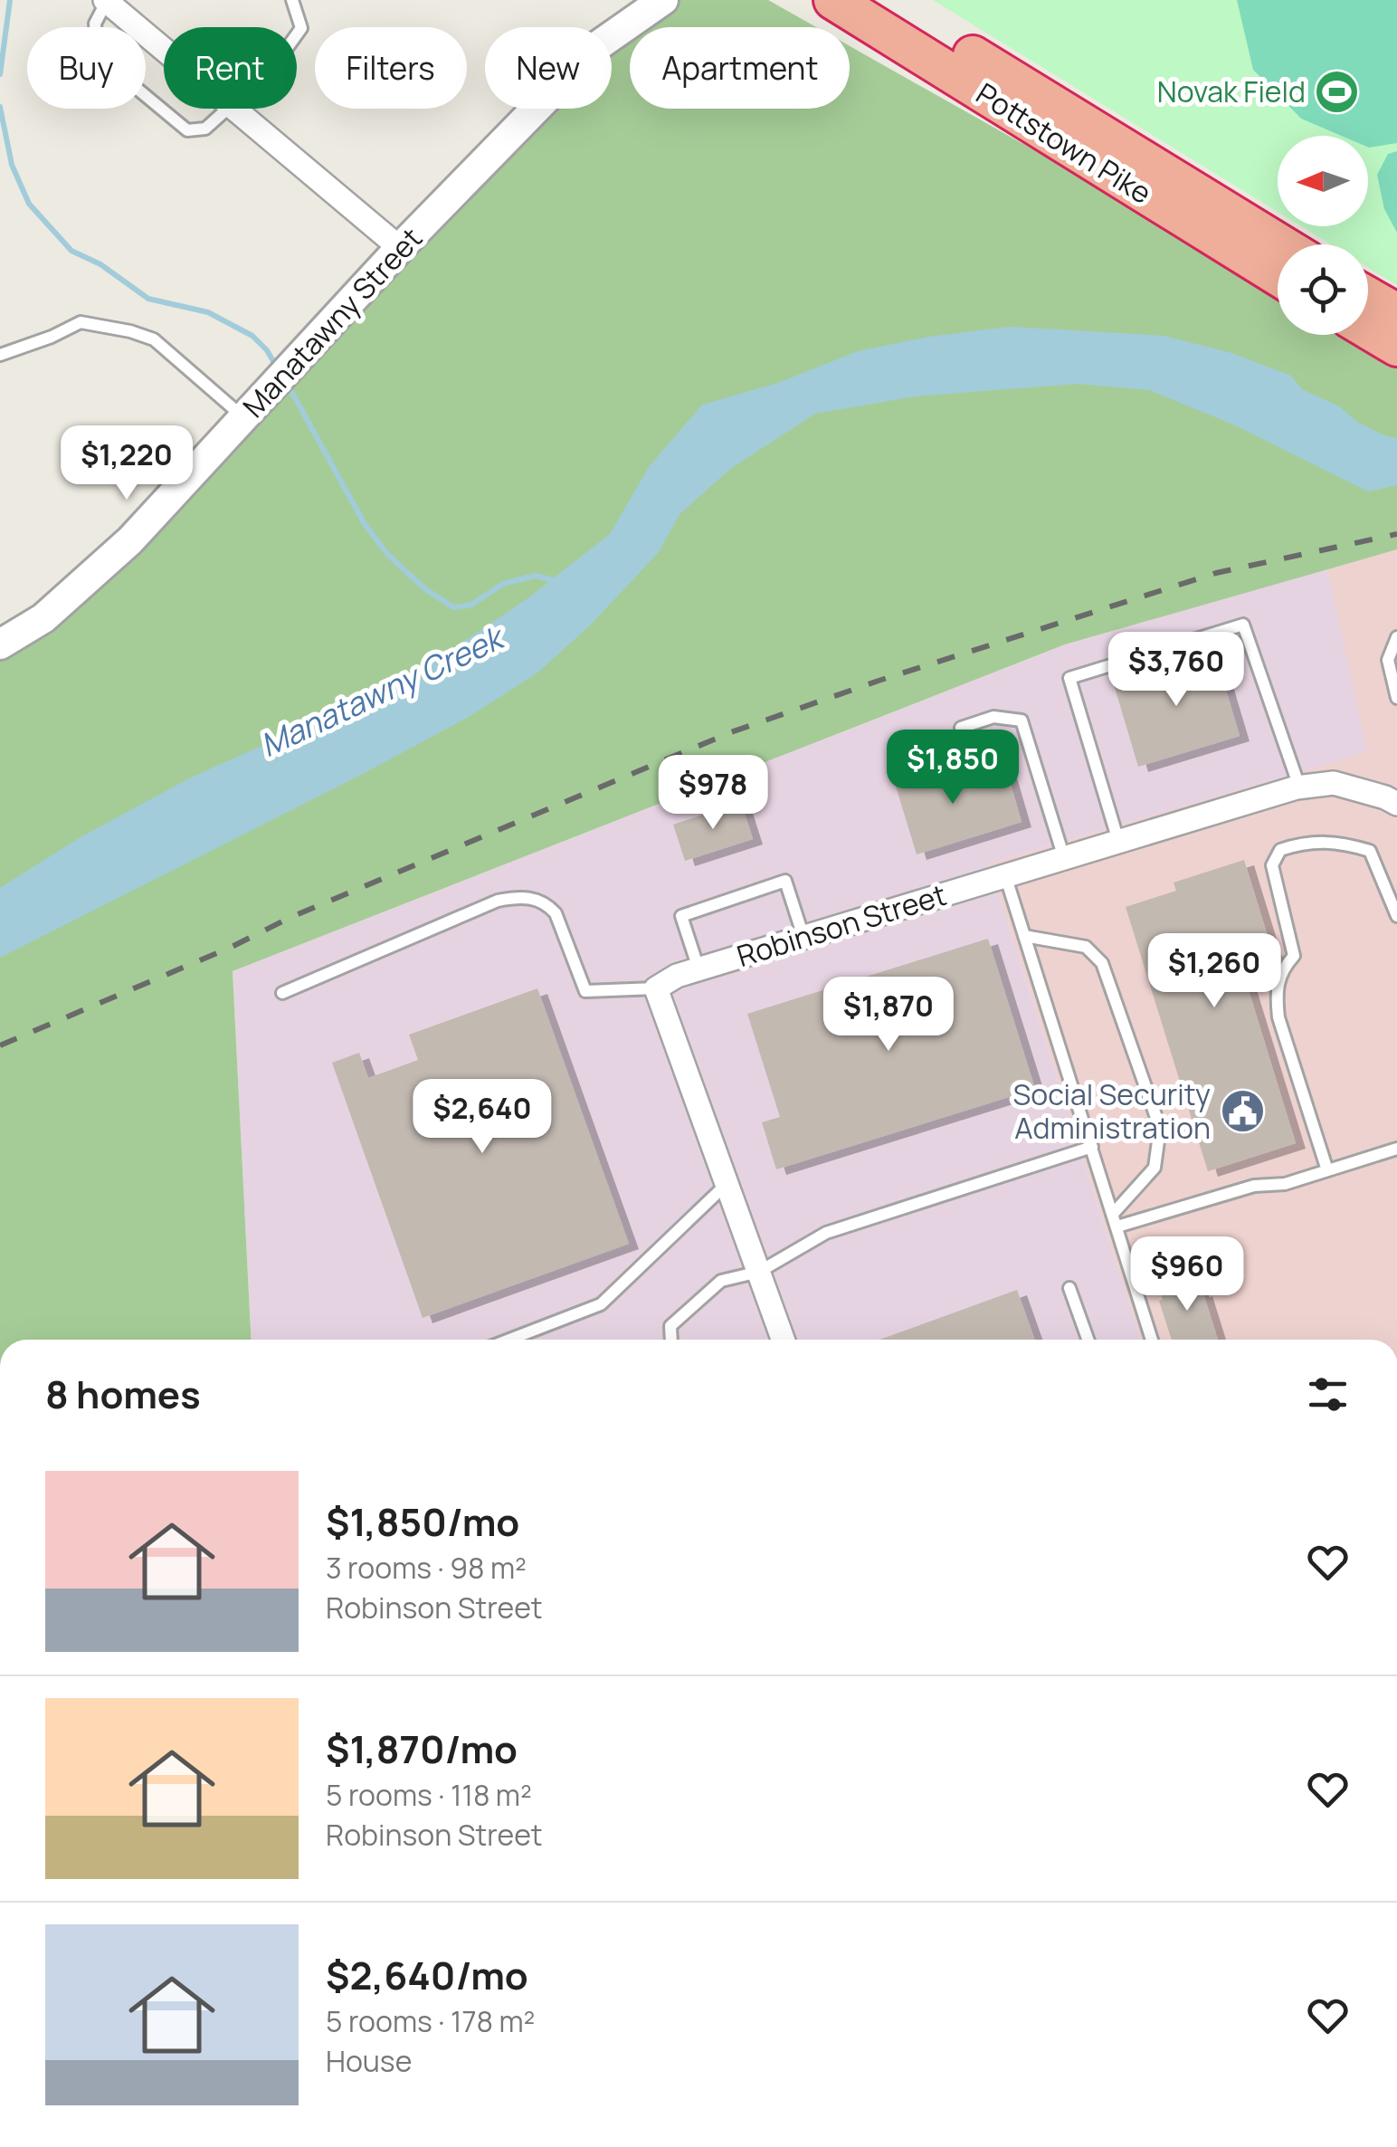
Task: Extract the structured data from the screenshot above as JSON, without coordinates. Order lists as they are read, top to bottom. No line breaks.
{"streets":{"highway":["Pottstown Pike"],"street":["Manatawny Street","Robinson Street"]},"water":["Manatawny Creek"],"places":{"sports":["Novak Field"],"public building":["Social Security Administration"]},"north":"left","page":{"chip":["Buy","Rent","Filters","New","Apartment"],"price":["$1,220","$3,760","$1,850","$978","$1,260","$1,870","$2,640","$960"],"heading":"8 homes","list":[{"name":"$1,850/mo","note":"3 rooms · 98 m² · Robinson Street"},{"name":"$1,870/mo","note":"5 rooms · 118 m² · Robinson Street"},{"name":"$2,640/mo","note":"5 rooms · 178 m² · House"}]}}
